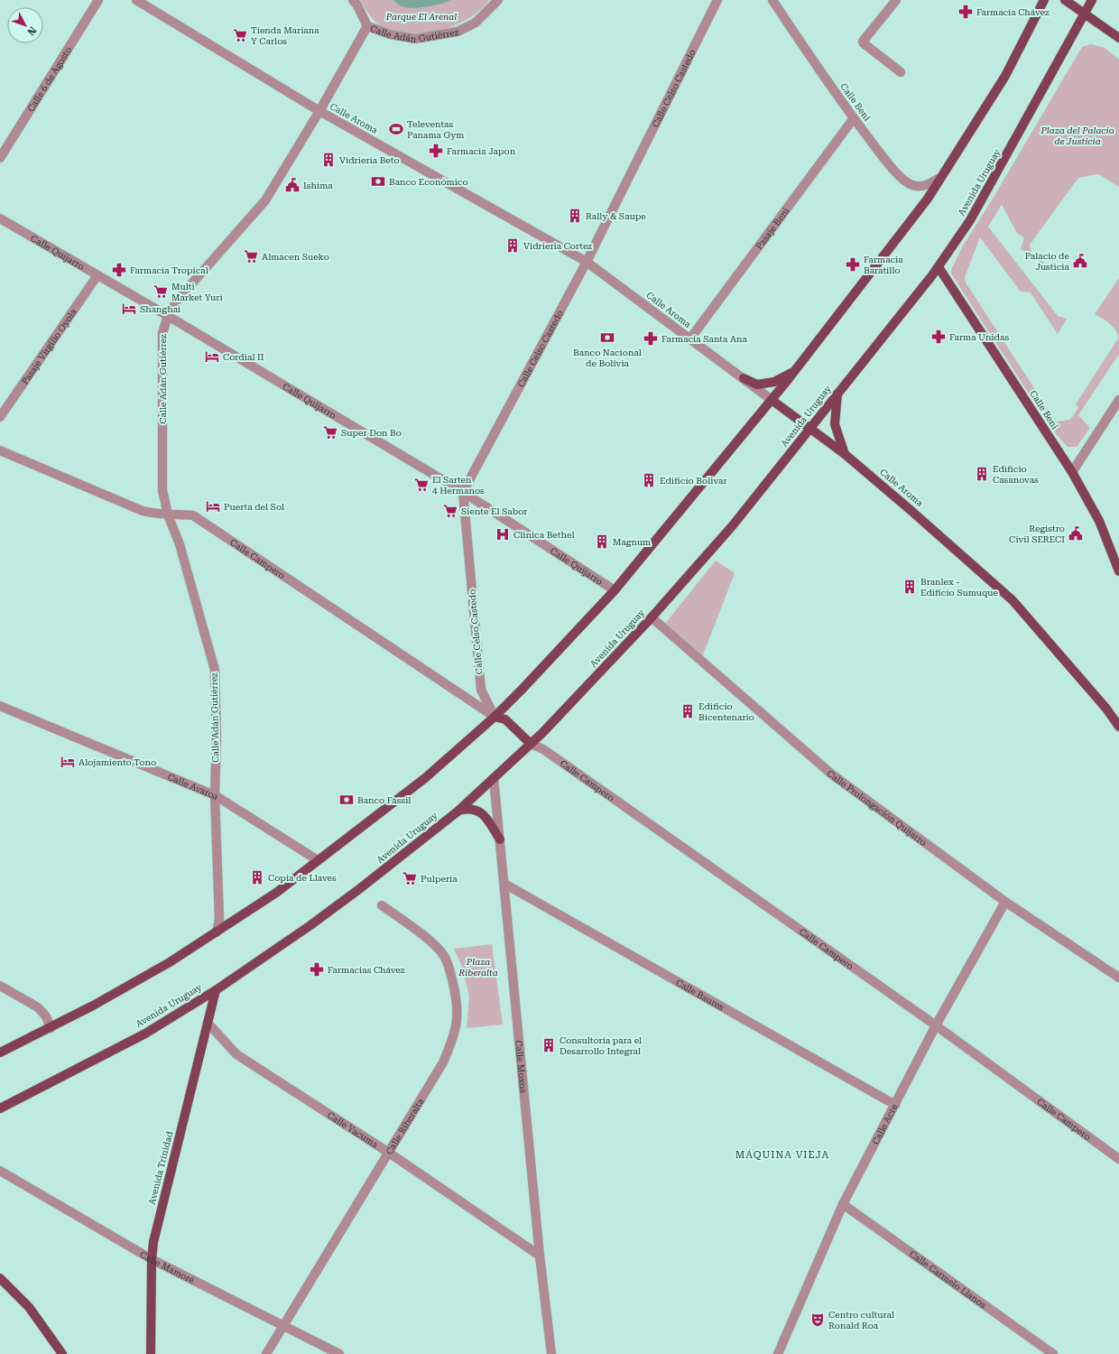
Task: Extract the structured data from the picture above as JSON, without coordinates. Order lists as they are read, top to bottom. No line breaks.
{"streets":{"main road":["Calle Beni","Calle Aroma","Avenida Uruguay","Avenida Trinidad"],"street":["Calle Adán Gutiérrez","Calle 6 de Agosto","Calle Celso Castedo","Pasaje Beni","Calle Quijarro","Pasaje Virgilio Oyola","Calle Campero","Calle Avaroa","Calle Prolongación Quijarro","Calle Baures","Calle Moxos","Calle Acre","Calle Riberalta","Calle Yacuma","Calle Mamoré","Calle Carmelo Llanos"]},"crossings":[["Calle Adán Gutiérrez","Calle Aroma"],["Calle Adán Gutiérrez","Calle Quijarro"],["Calle Adán Gutiérrez","Calle Campero"],["Calle Adán Gutiérrez","Calle Avaroa"],["Calle Celso Castedo","Calle Aroma"],["Calle Celso Castedo","Calle Quijarro"],["Calle Celso Castedo","Calle Campero"],["Calle Beni","Avenida Uruguay"],["Calle Beni","Pasaje Beni"],["Calle Aroma","Avenida Uruguay"],["Calle Aroma","Pasaje Beni"],["Avenida Uruguay","Calle Campero"],["Avenida Uruguay","Calle Prolongación Quijarro"],["Avenida Uruguay","Calle Moxos"],["Avenida Uruguay","Avenida Trinidad"],["Calle Quijarro","Pasaje Virgilio Oyola"],["Calle Campero","Calle Acre"],["Calle Prolongación Quijarro","Calle Acre"],["Calle Baures","Calle Moxos"],["Calle Baures","Calle Acre"],["Calle Moxos","Calle Yacuma"],["Calle Acre","Calle Carmelo Llanos"],["Calle Riberalta","Calle Yacuma"],["Calle Riberalta","Calle Mamoré"],["Calle Yacuma","Avenida Trinidad"],["Avenida Trinidad","Calle Mamoré"]],"districts":["MÁQUINA VIEJA"],"parks":["Parque El Arenal","Plaza del Palacio de Justicia","Plaza Riberalta"],"places":{"pharmacy":["Farmacia Chávez","Farmacia Japon","Farmacia Baratillo","Farmacia Tropical","Farma Unidas","Farmacia Santa Ana","Farmacias Chávez"],"supermarket":["Tienda Mariana Y Carlos","Almacen Sueko","Multi Market Yuri","Super Don Bo","El Sarten 4 Hermanos","Siente El Sabor","Pulpería"],"sports":["Televentas Panama Gym"],"building":["Vidrieria Beto","Rally & Saupe","Vidrieria Cortez","Edificio Casanovas","Edificio Bolivar","Magnum","Branlex - Edificio Sumuque","Edificio Bicentenario","Copia de Llaves","Consultoría para el Desarrollo Integral"],"bank":["Banco Económico","Banco Nacional de Bolivia","Banco Fassil"],"public building":["Ishima","Palacio de Justicia","Registro Civil SERECI"],"hotel":["Shanghai","Cordial II","Puerta del Sol","Alojamiento Tono"],"hospital":["Clinica Bethel"],"theatre":["Centro cultural Ronald Roa"]},"north":"bottom right"}
